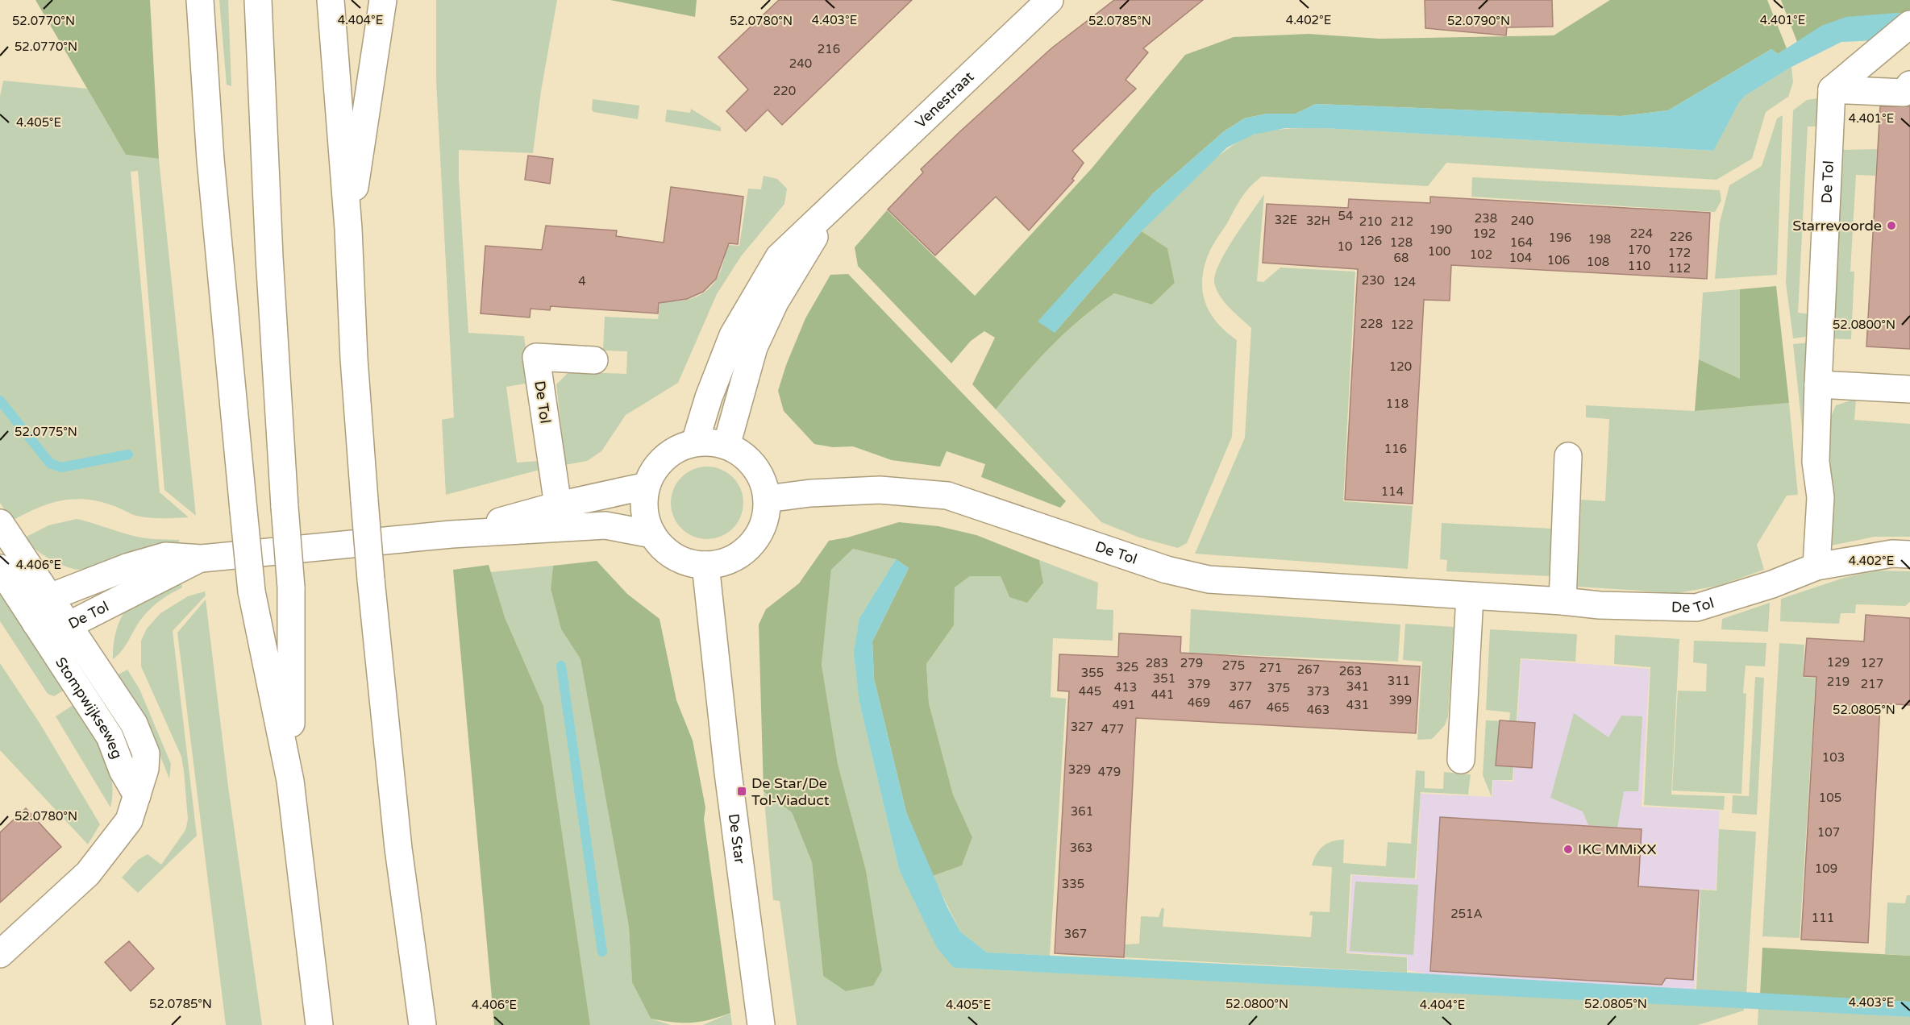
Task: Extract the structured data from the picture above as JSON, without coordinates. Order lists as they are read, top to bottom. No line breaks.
{"streets":{"main road":["Venestraat","De Tol","Stompwijkseweg","De Star"]},"crossings":[["Venestraat","De Tol"],["Venestraat","De Star"],["De Tol","Stompwijkseweg"],["De Tol","De Star"]],"places":{"other":["Starrevoorde","IKC MMiXX"],"transit":["De Star/De Tol-Viaduct"]},"house_numbers":["216","240","220","54","238","32E","32H","240","210","212","190","192","224","226","196","198","126","128","164","10","170","100","172","102","68","104","106","108","110","112","230","4","124","228","122","120","118","116","114","129","283","279","127","275","325","271","267","263","355","351","311","219","379","217","377","341","413","375","445","373","441","399","469","491","467","431","465","463","327","477","103","329","479","105","361","107","363","109","335","251A","111","367"],"coordinates":["4.404°E","4.403°E","4.402°E","4.401°E","52.0770°N","52.0780°N","52.0785°N","52.0790°N","4.405°E","52.0800°N","52.0775°N","4.406°E","52.0805°N"]}
